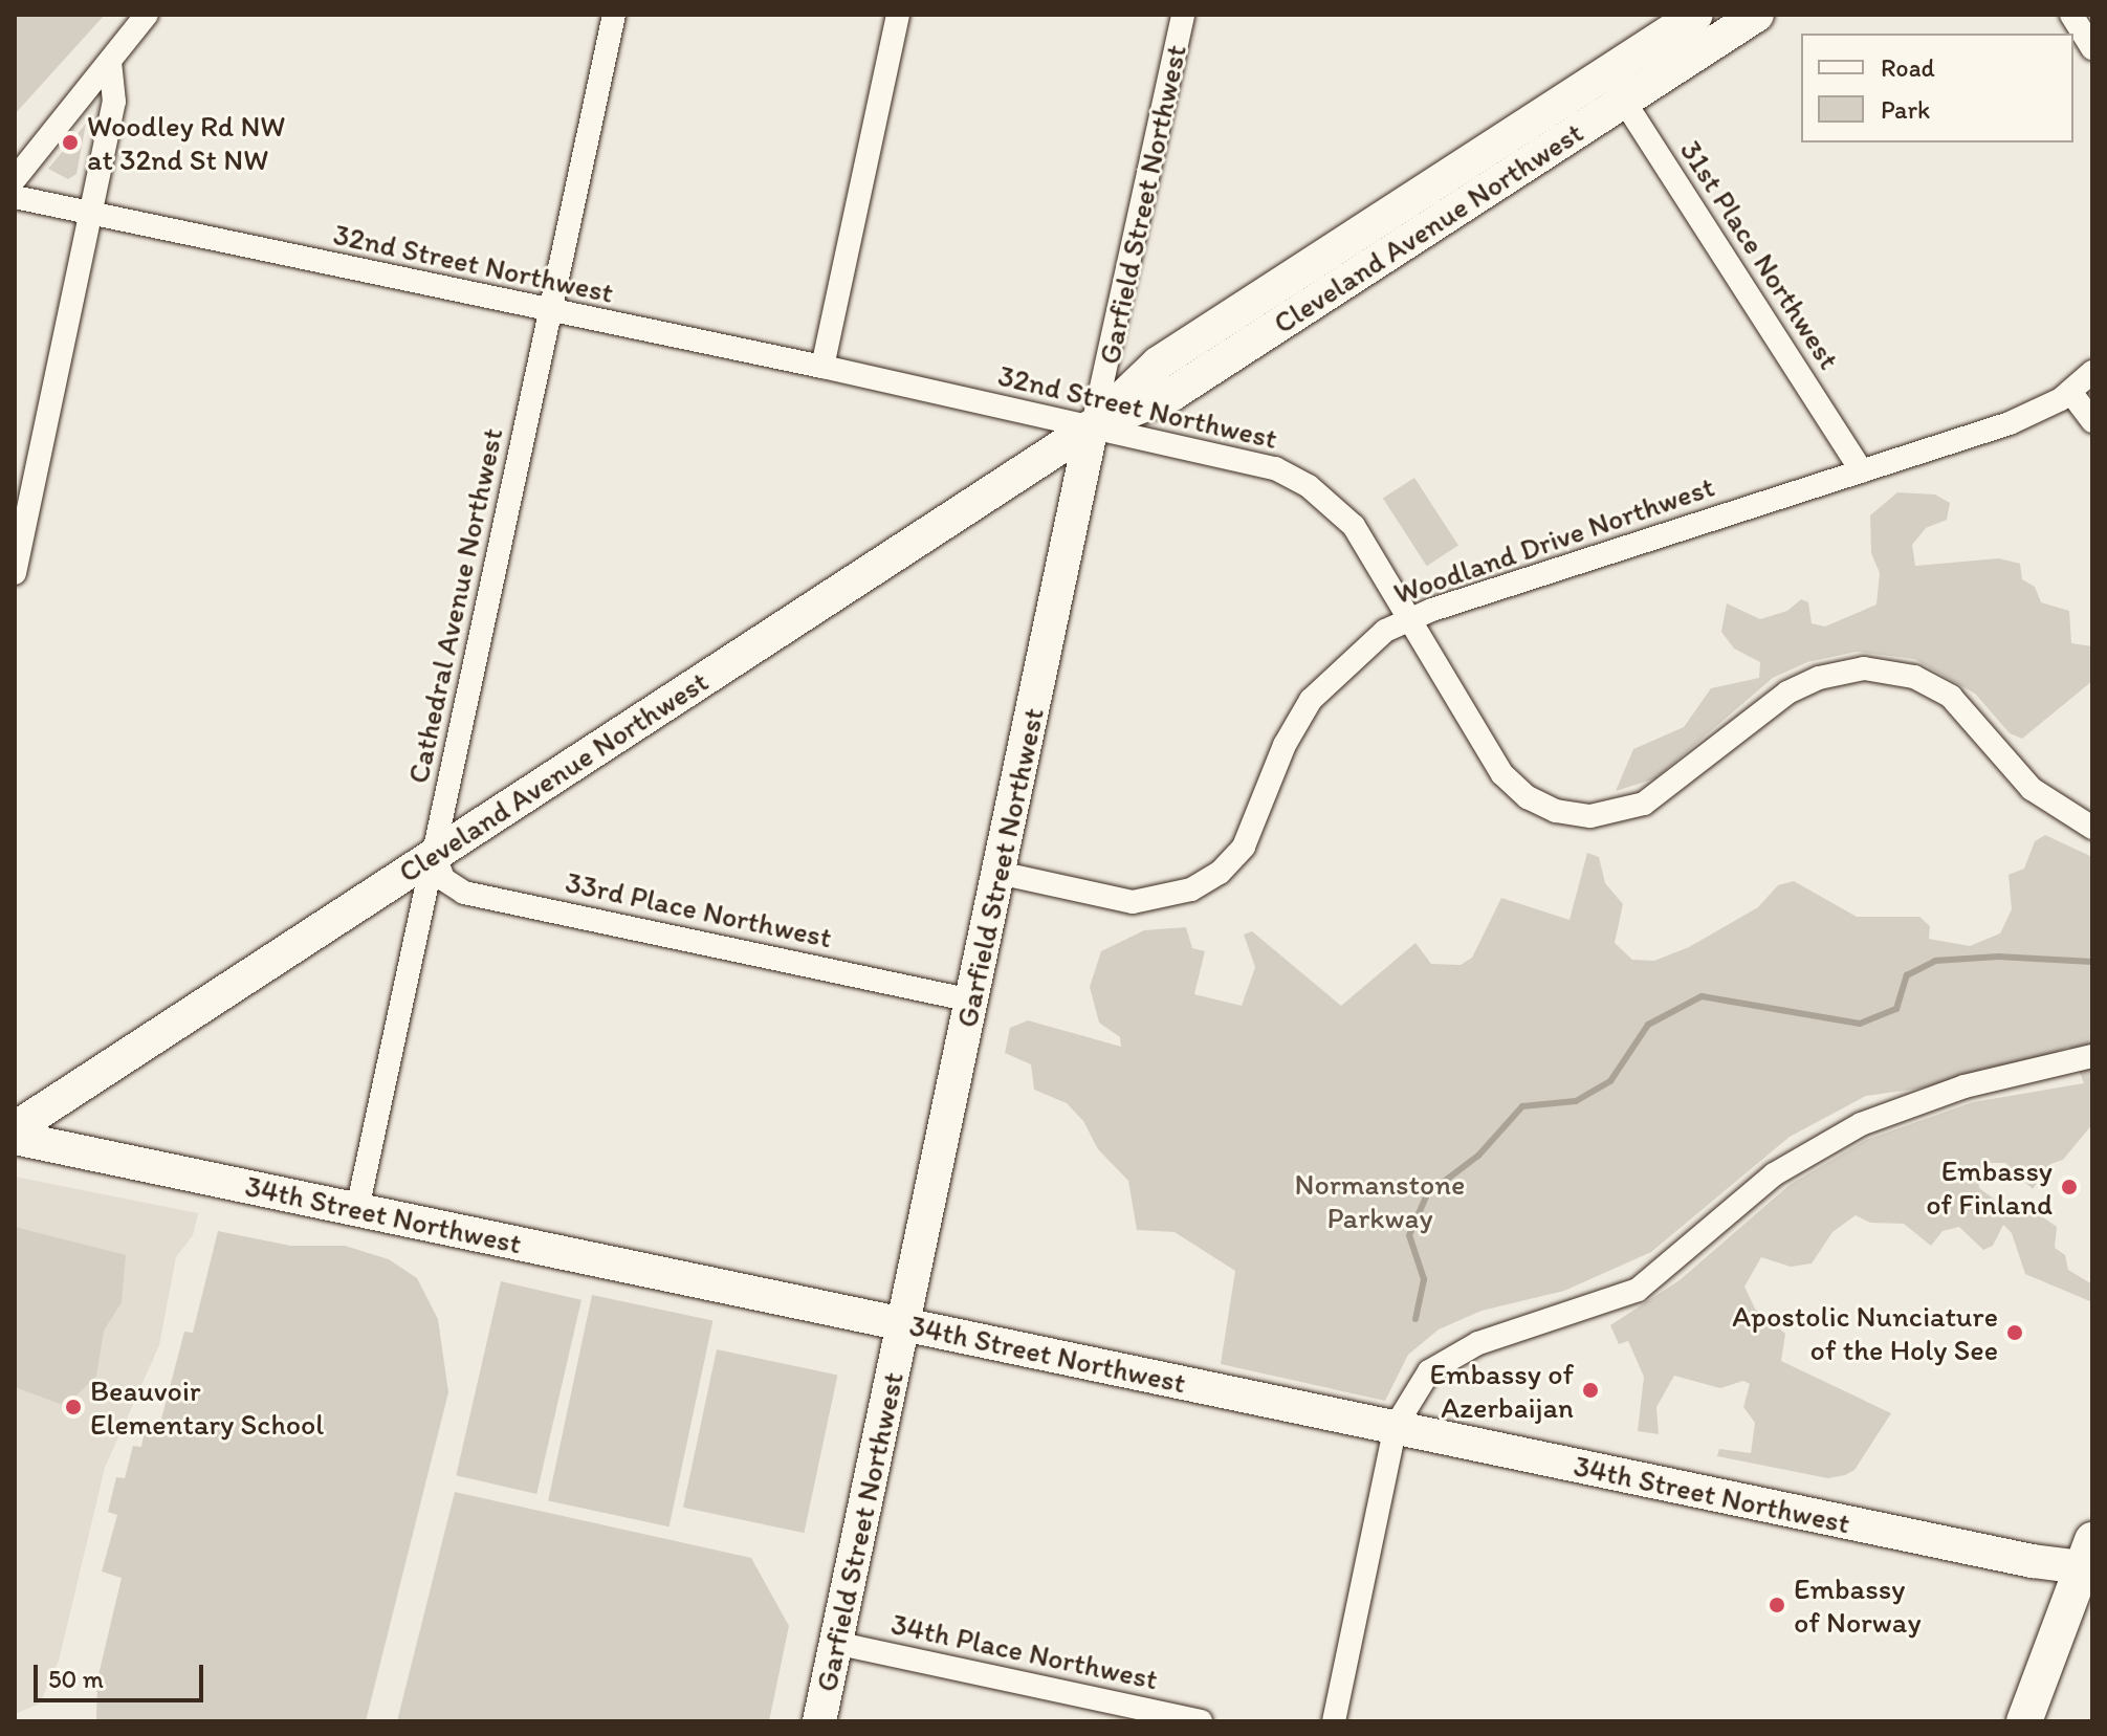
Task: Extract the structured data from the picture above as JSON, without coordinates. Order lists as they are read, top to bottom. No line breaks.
{"streets":{"main road":["Garfield Street Northwest","Cleveland Avenue Northwest","34th Street Northwest"],"street":["31st Place Northwest","32nd Street Northwest","Woodland Drive Northwest","Cathedral Avenue Northwest","33rd Place Northwest","34th Place Northwest"]},"crossings":[["Garfield Street Northwest","Cleveland Avenue Northwest"],["Garfield Street Northwest","32nd Street Northwest"],["Garfield Street Northwest","Woodland Drive Northwest"],["Garfield Street Northwest","33rd Place Northwest"],["Garfield Street Northwest","34th Street Northwest"],["Garfield Street Northwest","34th Place Northwest"],["Cleveland Avenue Northwest","31st Place Northwest"],["Cleveland Avenue Northwest","32nd Street Northwest"],["Cleveland Avenue Northwest","Cathedral Avenue Northwest"],["Cleveland Avenue Northwest","33rd Place Northwest"],["31st Place Northwest","Woodland Drive Northwest"],["32nd Street Northwest","Woodland Drive Northwest"],["32nd Street Northwest","Cathedral Avenue Northwest"],["Cathedral Avenue Northwest","33rd Place Northwest"],["Cathedral Avenue Northwest","34th Street Northwest"]],"parks":["Normanstone Parkway"],"places":["Woodley Rd NW at 32nd St NW","Embassy of Finland","Apostolic Nunciature of the Holy See","Embassy of Azerbaijan","Beauvoir Elementary School","Embassy of Norway"],"legend":["Road","Park"],"scale_bar":"50 m"}
